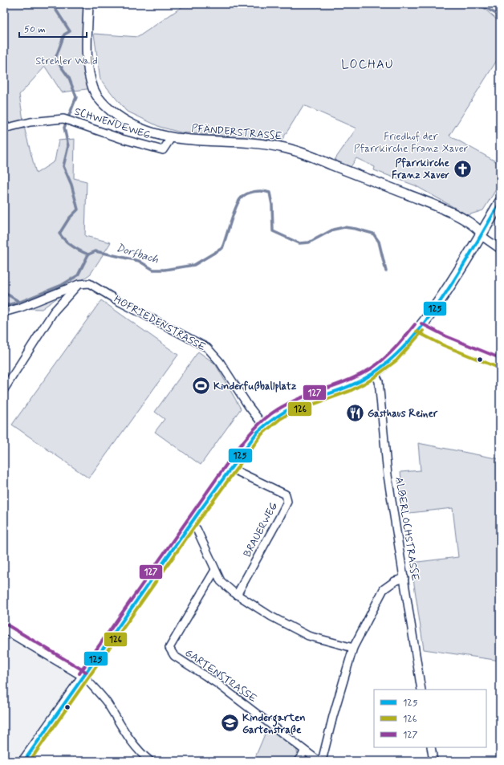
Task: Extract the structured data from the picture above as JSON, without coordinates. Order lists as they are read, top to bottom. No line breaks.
{"streets":{"street":["SCHWENDEWEG","PFÄNDERSTRASSE","HOFRIEDENSTRASSE","ALBERLOCHSTRASSE","BRAUERWEG","GARTENSTRASSE"]},"crossings":[["SCHWENDEWEG","PFÄNDERSTRASSE"]],"districts":["LOCHAU"],"water":["Dorfbach"],"parks":["Strehler Wald","Friedhof der Pfarrkirche Franz Xaver"],"places":{"church":["Pfarrkirche Franz Xaver"],"sports":["Kinderfußballplatz"],"restaurant":["Gasthaus Reiner"],"school or university":["Kindergarten Gartenstraße"]},"lines":["transit line 125","transit line 127","transit line 126"],"legend":["125","126","127"],"scale_bar":"50 m"}
